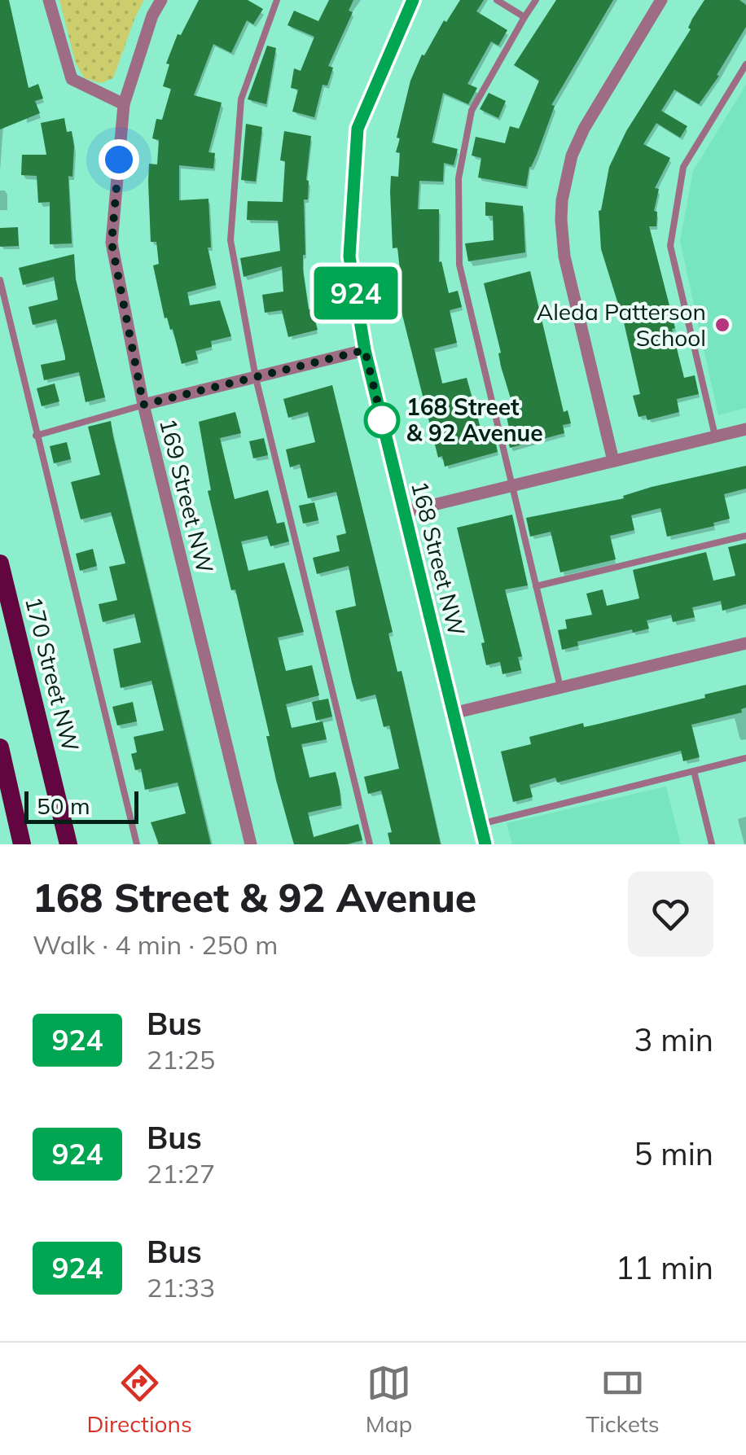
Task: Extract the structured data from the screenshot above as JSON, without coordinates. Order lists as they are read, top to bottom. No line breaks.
{"streets":{"main road":["170 Street NW"],"street":["169 Street NW","168 Street NW"]},"places":["Aleda Patterson School","168 Street & 92 Avenue"],"lines":["bus line 924"],"scale_bar":"50 m","page":{"on_map":"924","scale":"50 m","heading":["168 Street & 92 Avenue","Walk · 4 min · 250 m"],"list":[{"mark":"924","name":"Bus","note":"21:25","value":"3 min"},{"mark":"924","name":"Bus","note":"21:27","value":"5 min"},{"mark":"924","name":"Bus","note":"21:33","value":"11 min"}],"tabs":["Directions","Map","Tickets"]}}
